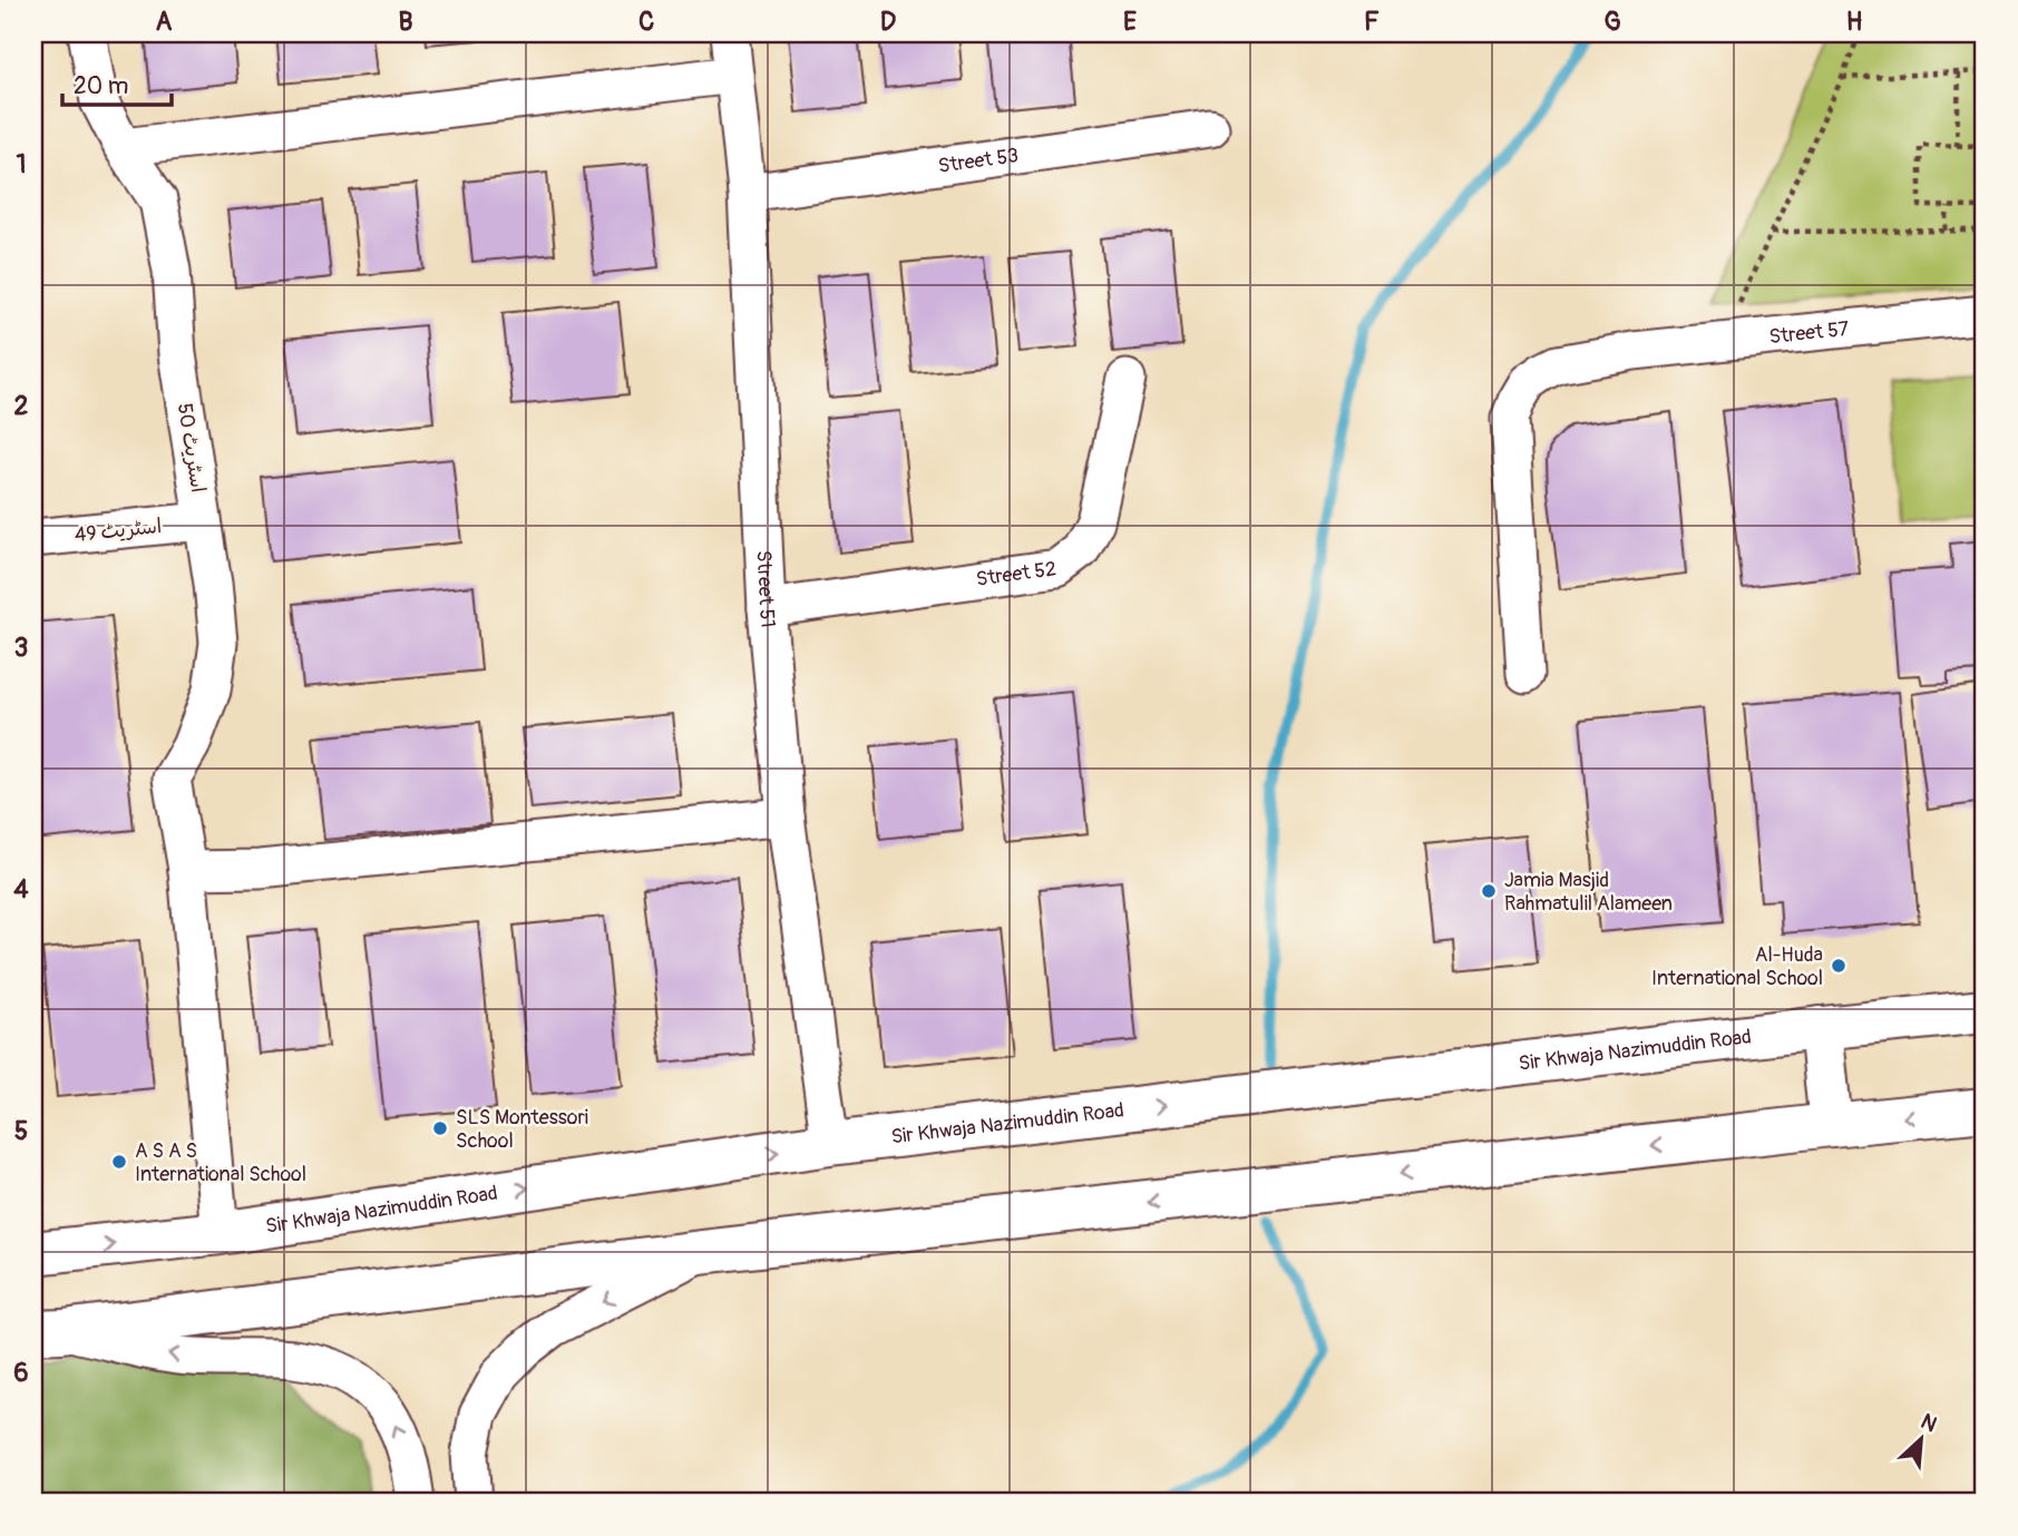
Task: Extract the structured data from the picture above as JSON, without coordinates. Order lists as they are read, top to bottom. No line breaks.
{"streets":{"main road":["Sir Khwaja Nazimuddin Road"],"street":["Street 53","Street 57","اسٹریٹ 50","اسٹریٹ 49","Street 52","Street 51"]},"crossings":[["Street 53","Street 51"],["اسٹریٹ 50","اسٹریٹ 49"],["اسٹریٹ 50","Sir Khwaja Nazimuddin Road"],["Street 52","Street 51"],["Street 51","Sir Khwaja Nazimuddin Road"]],"places":["Jamia Masjid Rahmatulil Alameen","Al-Huda International School","SLS Montessori School","A S A S International School"],"scale_bar":"20 m","north":"top right","grid":{"columns":["A","B","C","D","E","F","G","H"],"rows":["1","2","3","4","5","6"]}}
